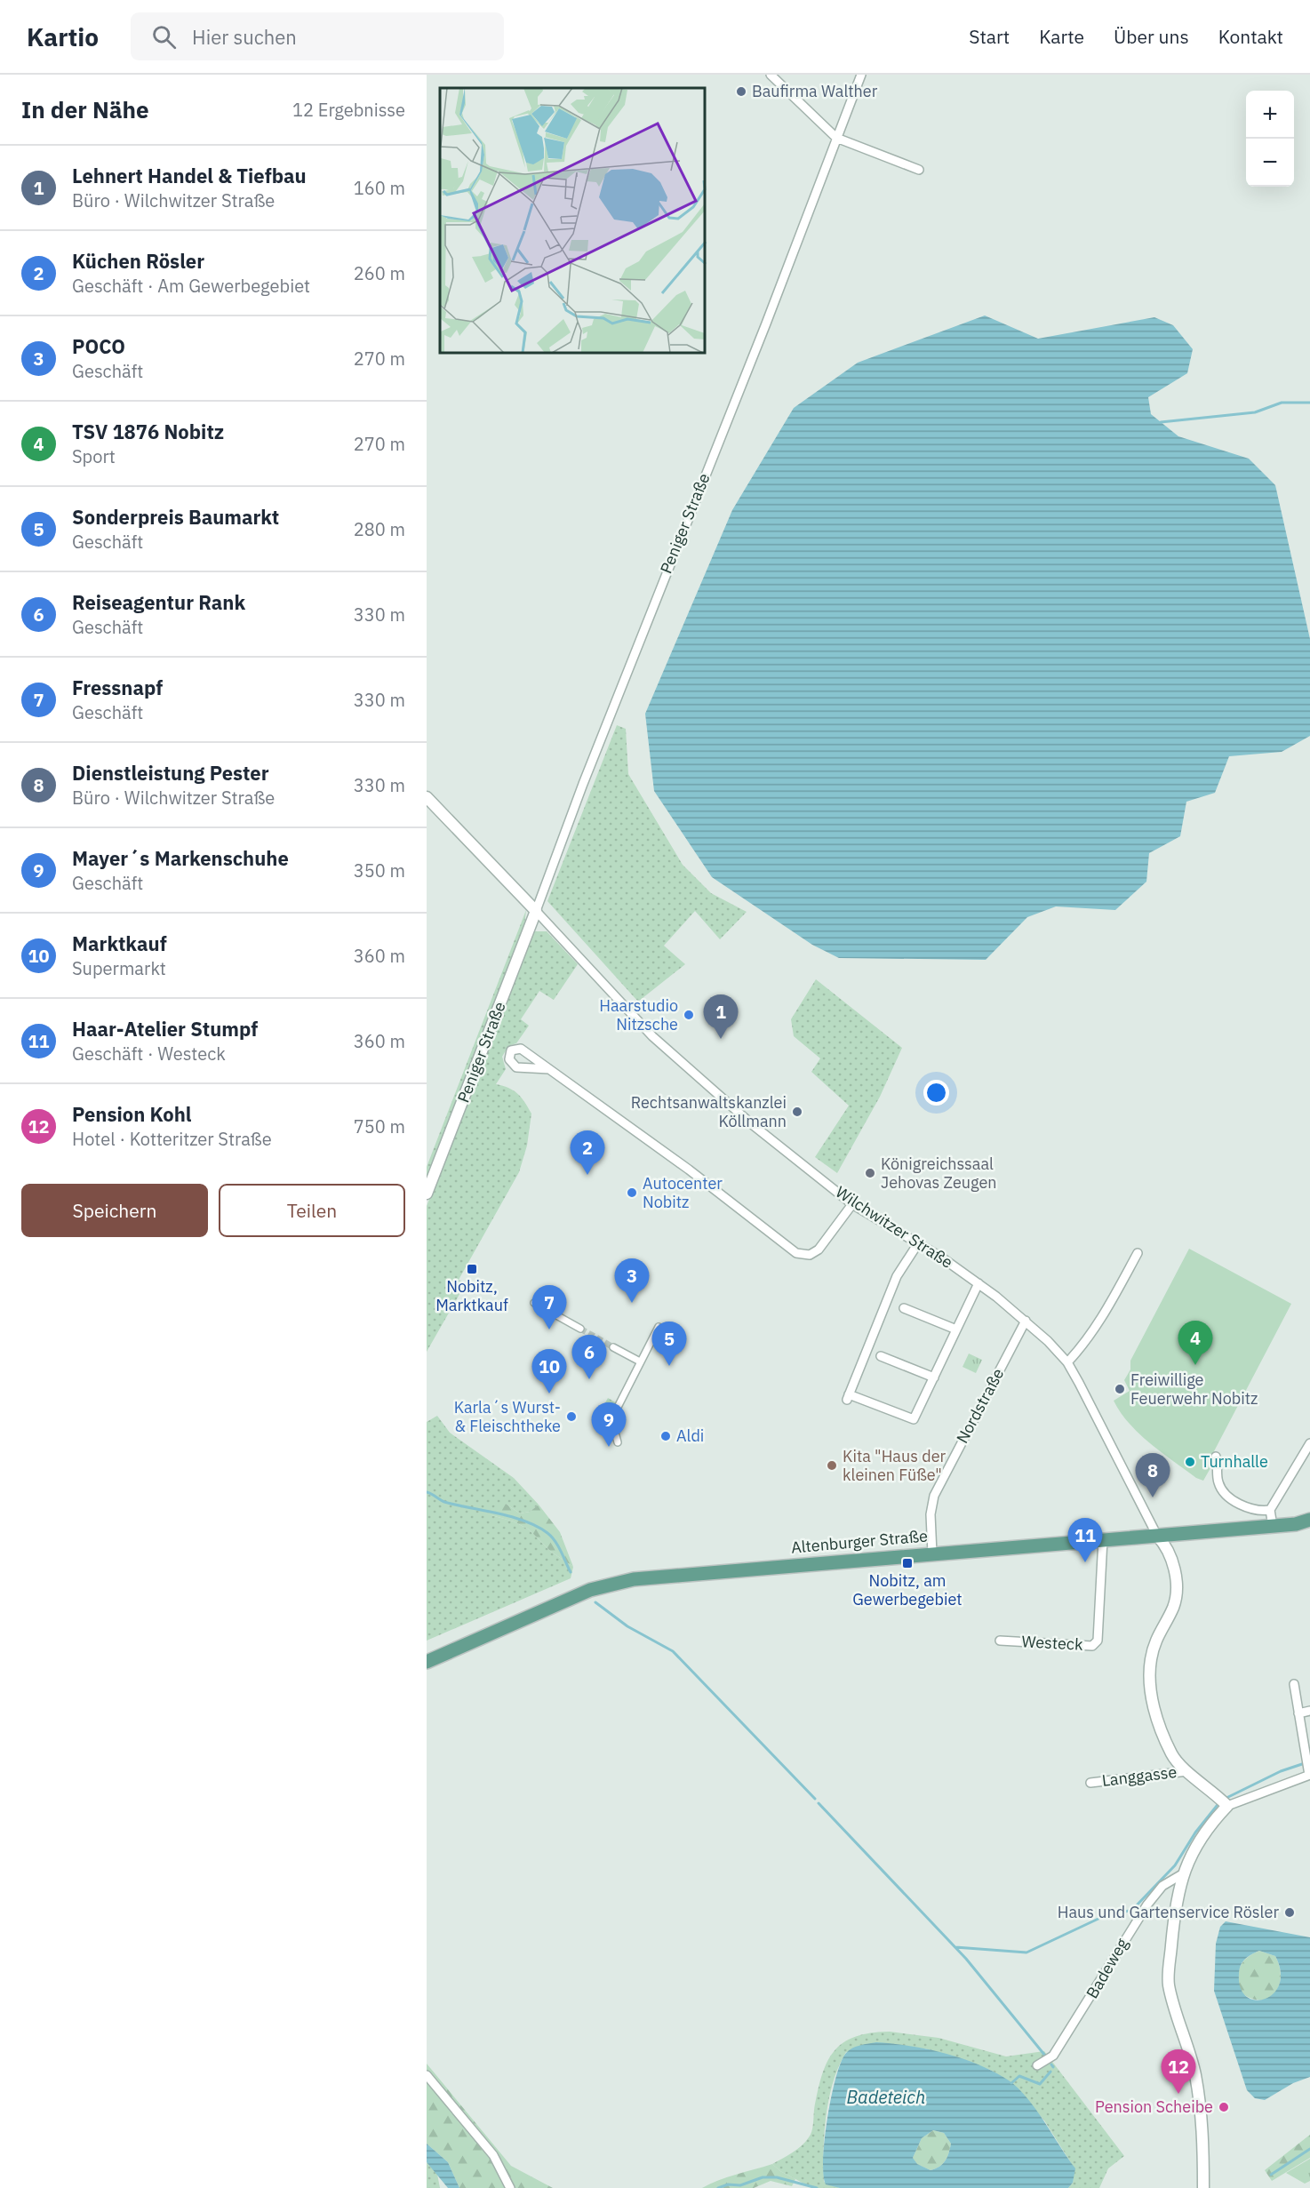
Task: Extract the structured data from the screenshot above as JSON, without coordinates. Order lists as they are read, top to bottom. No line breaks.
{"streets":{"main road":["Altenburger Straße"],"street":["Peniger Straße","Wilchwitzer Straße","Nordstraße","Westeck","Langgasse","Badeweg"]},"crossings":[["Peniger Straße","Wilchwitzer Straße"],["Wilchwitzer Straße","Nordstraße"],["Wilchwitzer Straße","Altenburger Straße"],["Wilchwitzer Straße","Langgasse"],["Nordstraße","Altenburger Straße"],["Altenburger Straße","Westeck"],["Altenburger Straße","Langgasse"]],"water":["Badeteich"],"places":{"other":["Baufirma Walther","Haarstudio Nitzsche","Rechtsanwaltskanzlei Köllmann","Königreichssaal Jehovas Zeugen","Autocenter Nobitz","Freiwillige Feuerwehr Nobitz","Karla´s Wurst- & Fleischtheke","Aldi","Turnhalle","Kita \"Haus der kleinen Füße\"","Haus und Gartenservice Rösler","Pension Scheibe"],"transit":["Nobitz, Marktkauf","Nobitz, am Gewerbegebiet"]},"page":{"header":"Kartio","search":"Hier suchen","nav":["Start","Karte","Über uns","Kontakt"],"heading":["In der Nähe","12 Ergebnisse"],"map_buttons":["+","−"],"list":[{"mark":"1","name":"Lehnert Handel & Tiefbau","note":"Büro · Wilchwitzer Straße","value":"160 m"},{"mark":"2","name":"Küchen Rösler","note":"Geschäft · Am Gewerbegebiet","value":"260 m"},{"mark":"3","name":"POCO","note":"Geschäft","value":"270 m"},{"mark":"4","name":"TSV 1876 Nobitz","note":"Sport","value":"270 m"},{"mark":"5","name":"Sonderpreis Baumarkt","note":"Geschäft","value":"280 m"},{"mark":"6","name":"Reiseagentur Rank","note":"Geschäft","value":"330 m"},{"mark":"7","name":"Fressnapf","note":"Geschäft","value":"330 m"},{"mark":"8","name":"Dienstleistung Pester","note":"Büro · Wilchwitzer Straße","value":"330 m"},{"mark":"9","name":"Mayer´s Markenschuhe","note":"Geschäft","value":"350 m"},{"mark":"10","name":"Marktkauf","note":"Supermarkt","value":"360 m"},{"mark":"11","name":"Haar-Atelier Stumpf","note":"Geschäft · Westeck","value":"360 m"},{"mark":"12","name":"Pension Kohl","note":"Hotel · Kotteritzer Straße","value":"750 m"}],"pins":["1","2","3","7","4","5","6","10","9","8","11","12"],"buttons":["Speichern","Teilen"]}}
